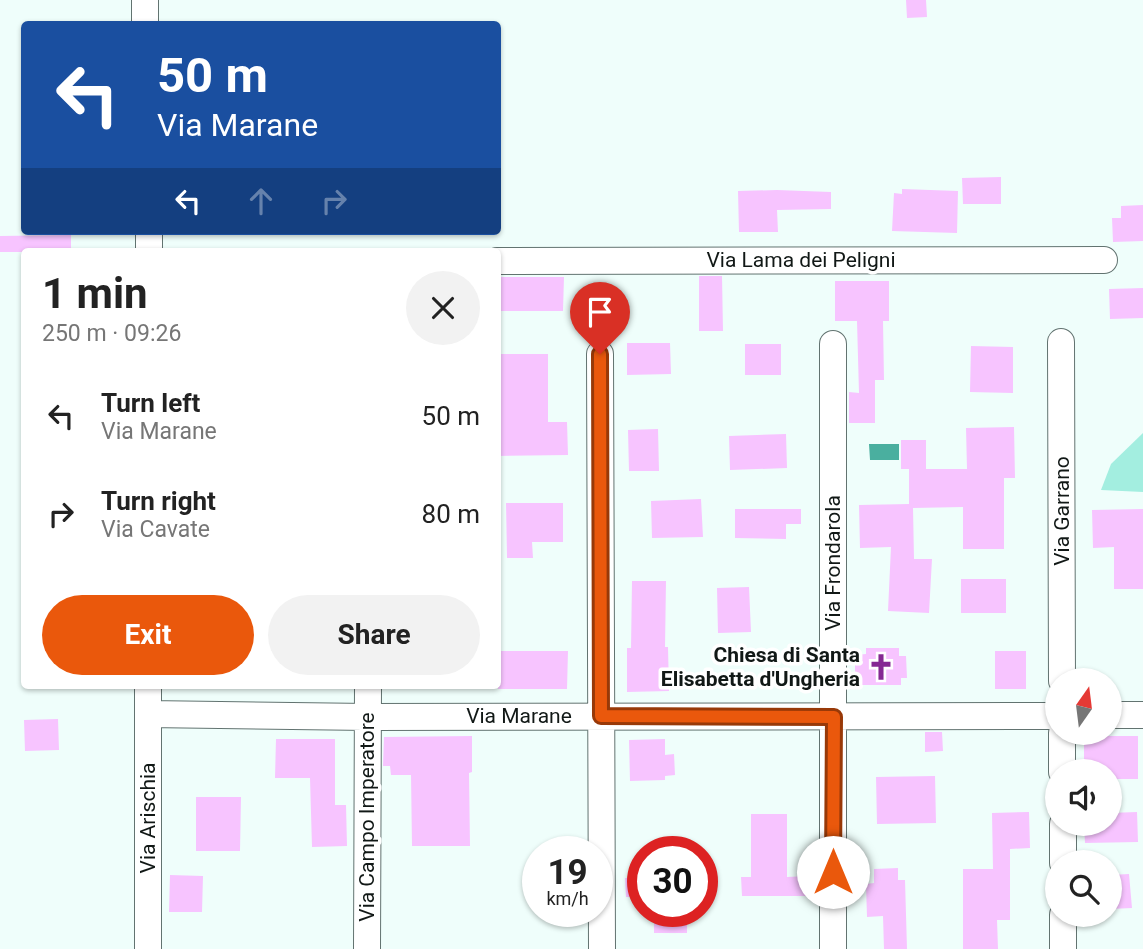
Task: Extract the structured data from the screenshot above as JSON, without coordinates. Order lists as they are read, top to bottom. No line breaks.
{"streets":{"street":["Via Lama dei Peligni","Via Garrano","Via Frondarola","Via Marane","Via Campo Imperatore","Via Arischia"]},"crossings":[["Via Frondarola","Via Marane"],["Via Marane","Via Campo Imperatore"],["Via Marane","Via Arischia"]],"places":{"church":["Chiesa di Santa Elisabetta d'Ungheria"]},"north":"top","page":{"turn":["50 m","Via Marane"],"heading":["1 min","250 m · 09:26"],"list":[{"name":"Turn left","note":"Via Marane","value":"50 m"},{"name":"Turn right","note":"Via Cavate","value":"80 m"}],"buttons":["Exit","Share"],"speed":"19 km/h","limit":"30"}}
